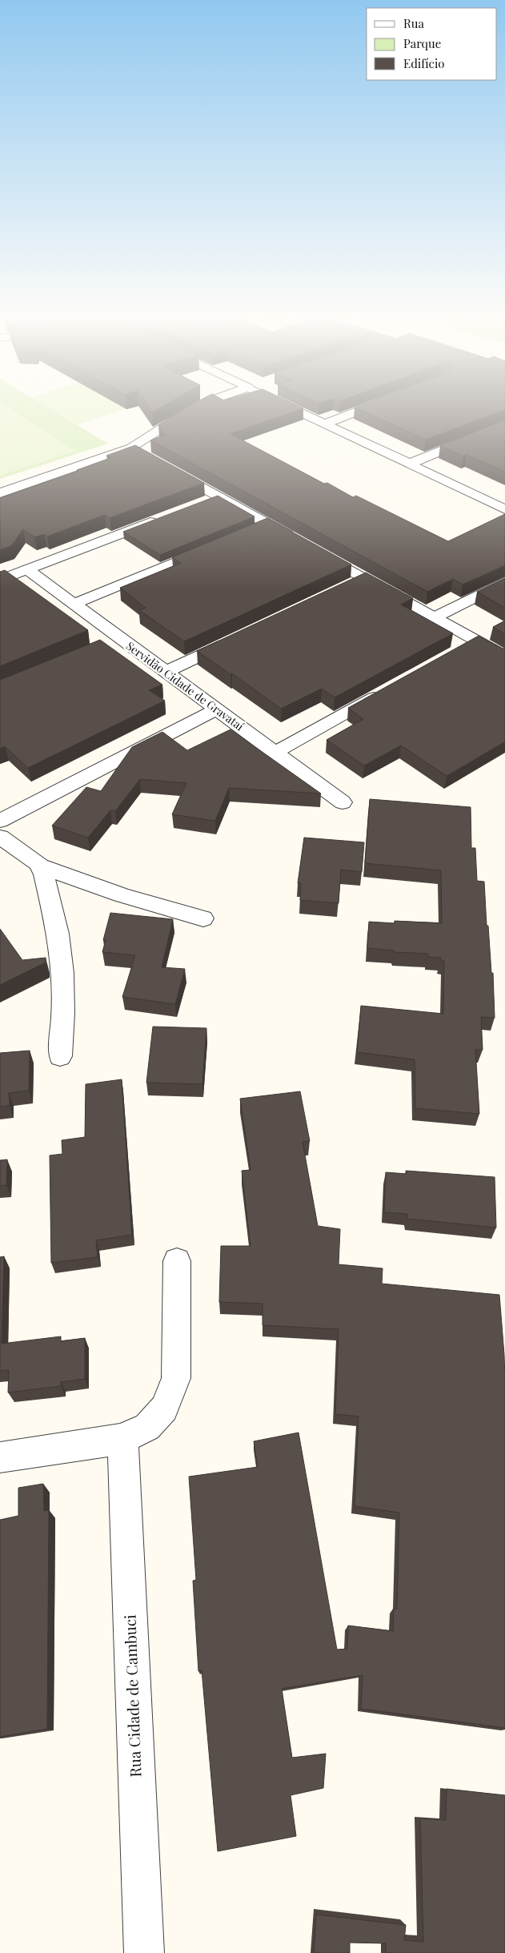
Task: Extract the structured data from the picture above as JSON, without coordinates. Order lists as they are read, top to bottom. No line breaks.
{"streets":{"street":["Servidão Cidade de Gravataí","Rua Cidade de Cambuci"]},"legend":["Rua","Parque","Edifício"]}
